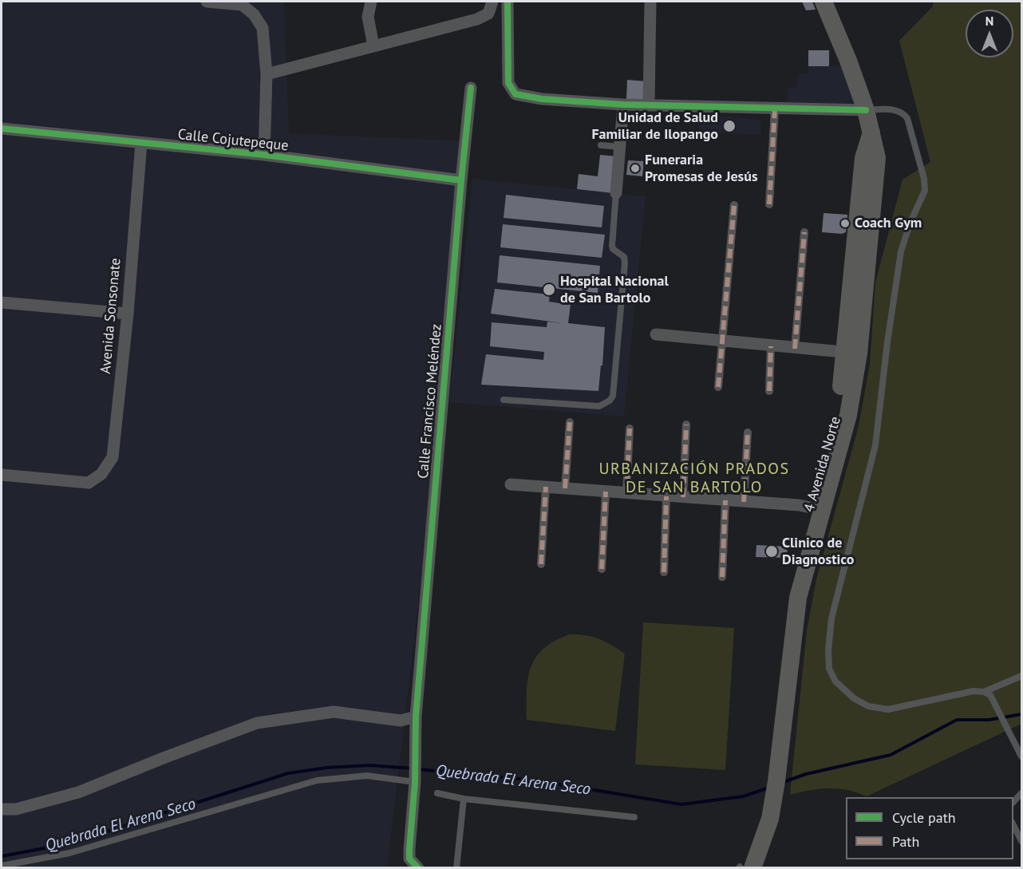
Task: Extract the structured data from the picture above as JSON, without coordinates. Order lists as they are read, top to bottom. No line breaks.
{"streets":{"main road":["4 Avenida Norte"],"street":["Calle Cojutepeque","Avenida Sonsonate","Calle Francisco Meléndez"]},"crossings":[["Calle Cojutepeque","Avenida Sonsonate"],["Calle Cojutepeque","Calle Francisco Meléndez"]],"districts":["URBANIZACIÓN PRADOS DE SAN BARTOLO"],"water":["Quebrada El Arena Seco"],"places":["Unidad de Salud Familiar de Ilopango","Funeraria Promesas de Jesús","Coach Gym","Hospital Nacional de San Bartolo","Clinico de Diagnostico"],"legend":["Cycle path","Path"],"north":"top"}
